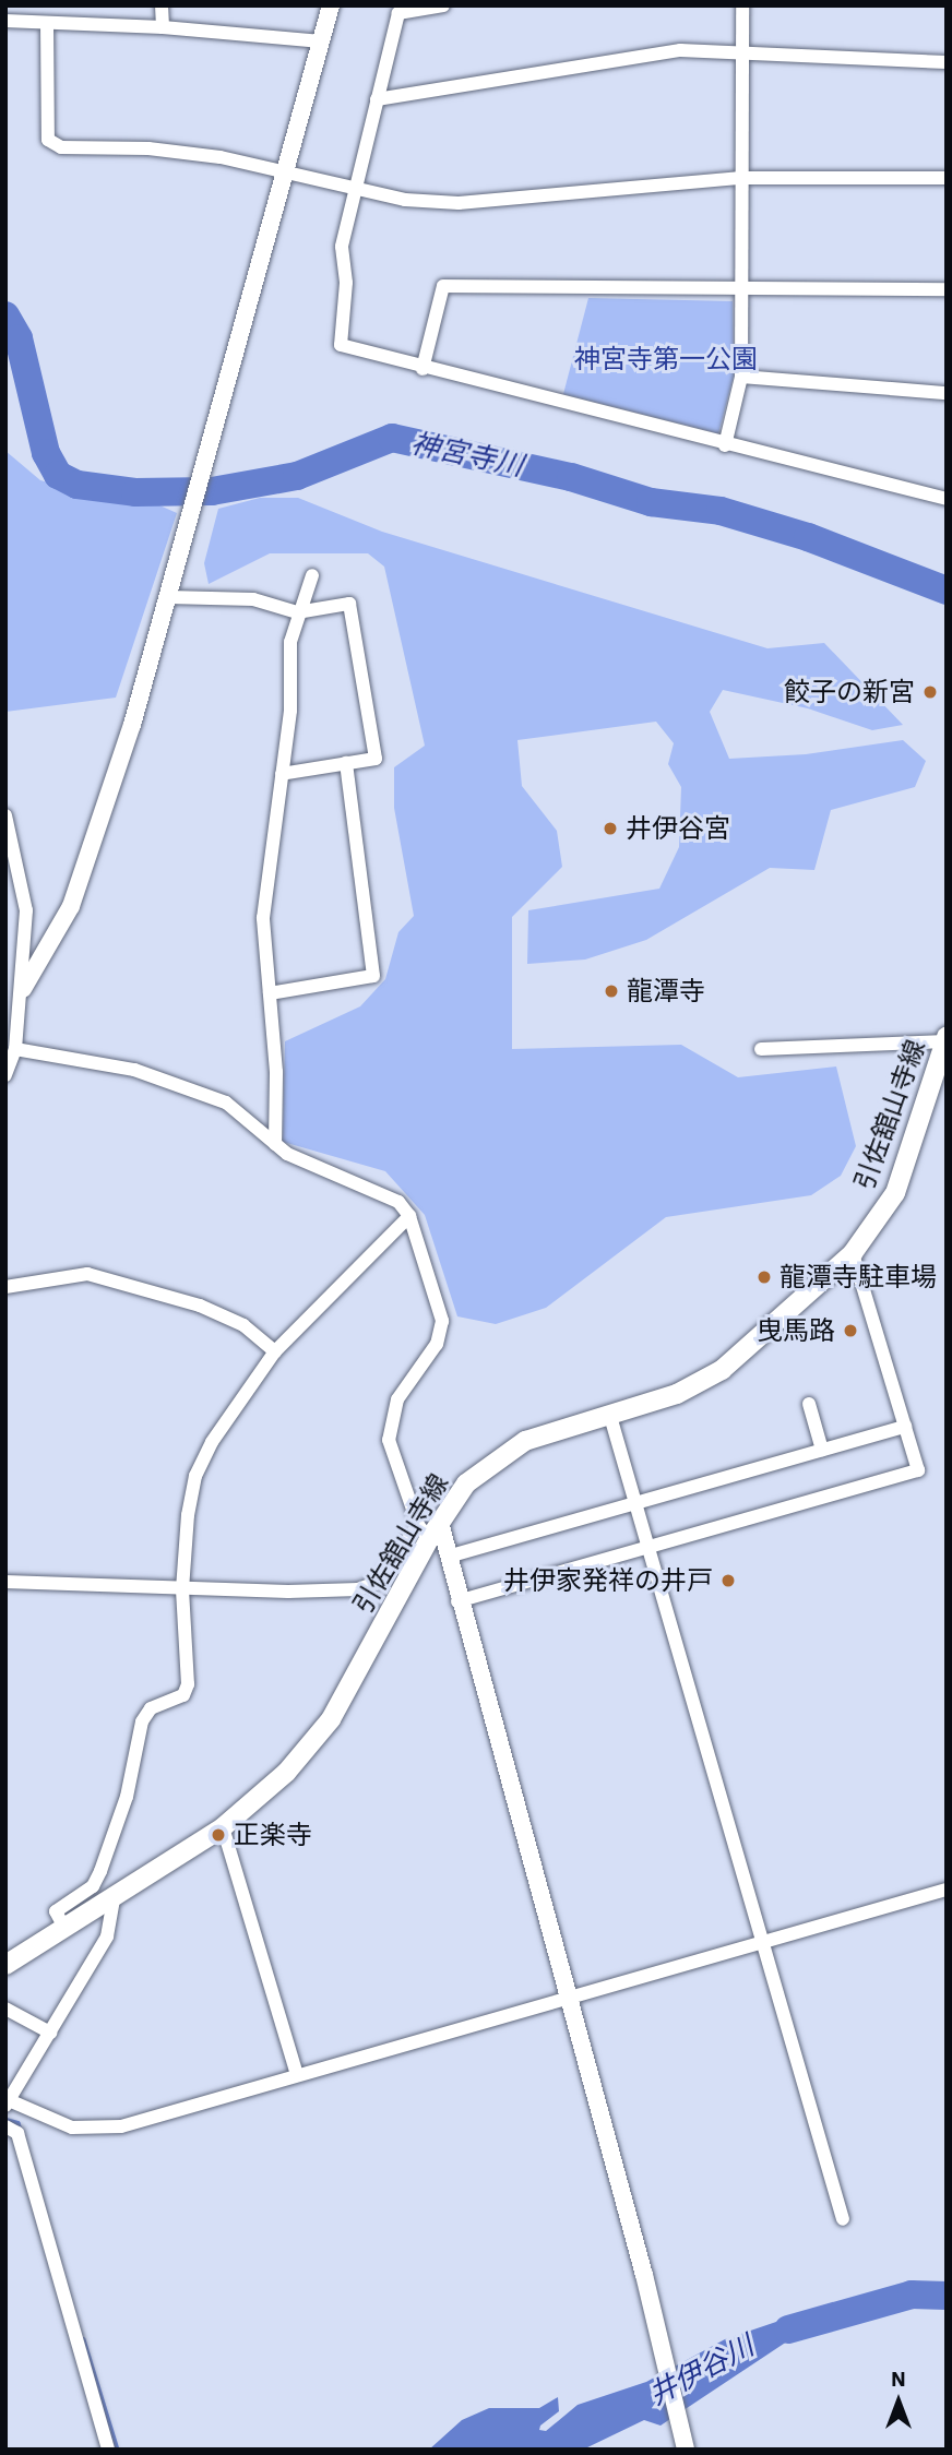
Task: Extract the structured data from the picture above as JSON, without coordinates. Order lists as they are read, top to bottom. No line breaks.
{"streets":{"main road":["引佐舘山寺線"]},"water":["神宮寺川","井伊谷川"],"parks":["神宮寺第一公園"],"places":["餃子の新宮","井伊谷宮","龍潭寺","龍潭寺駐車場","曳馬路","井伊家発祥の井戸","正楽寺"],"north":"top"}
